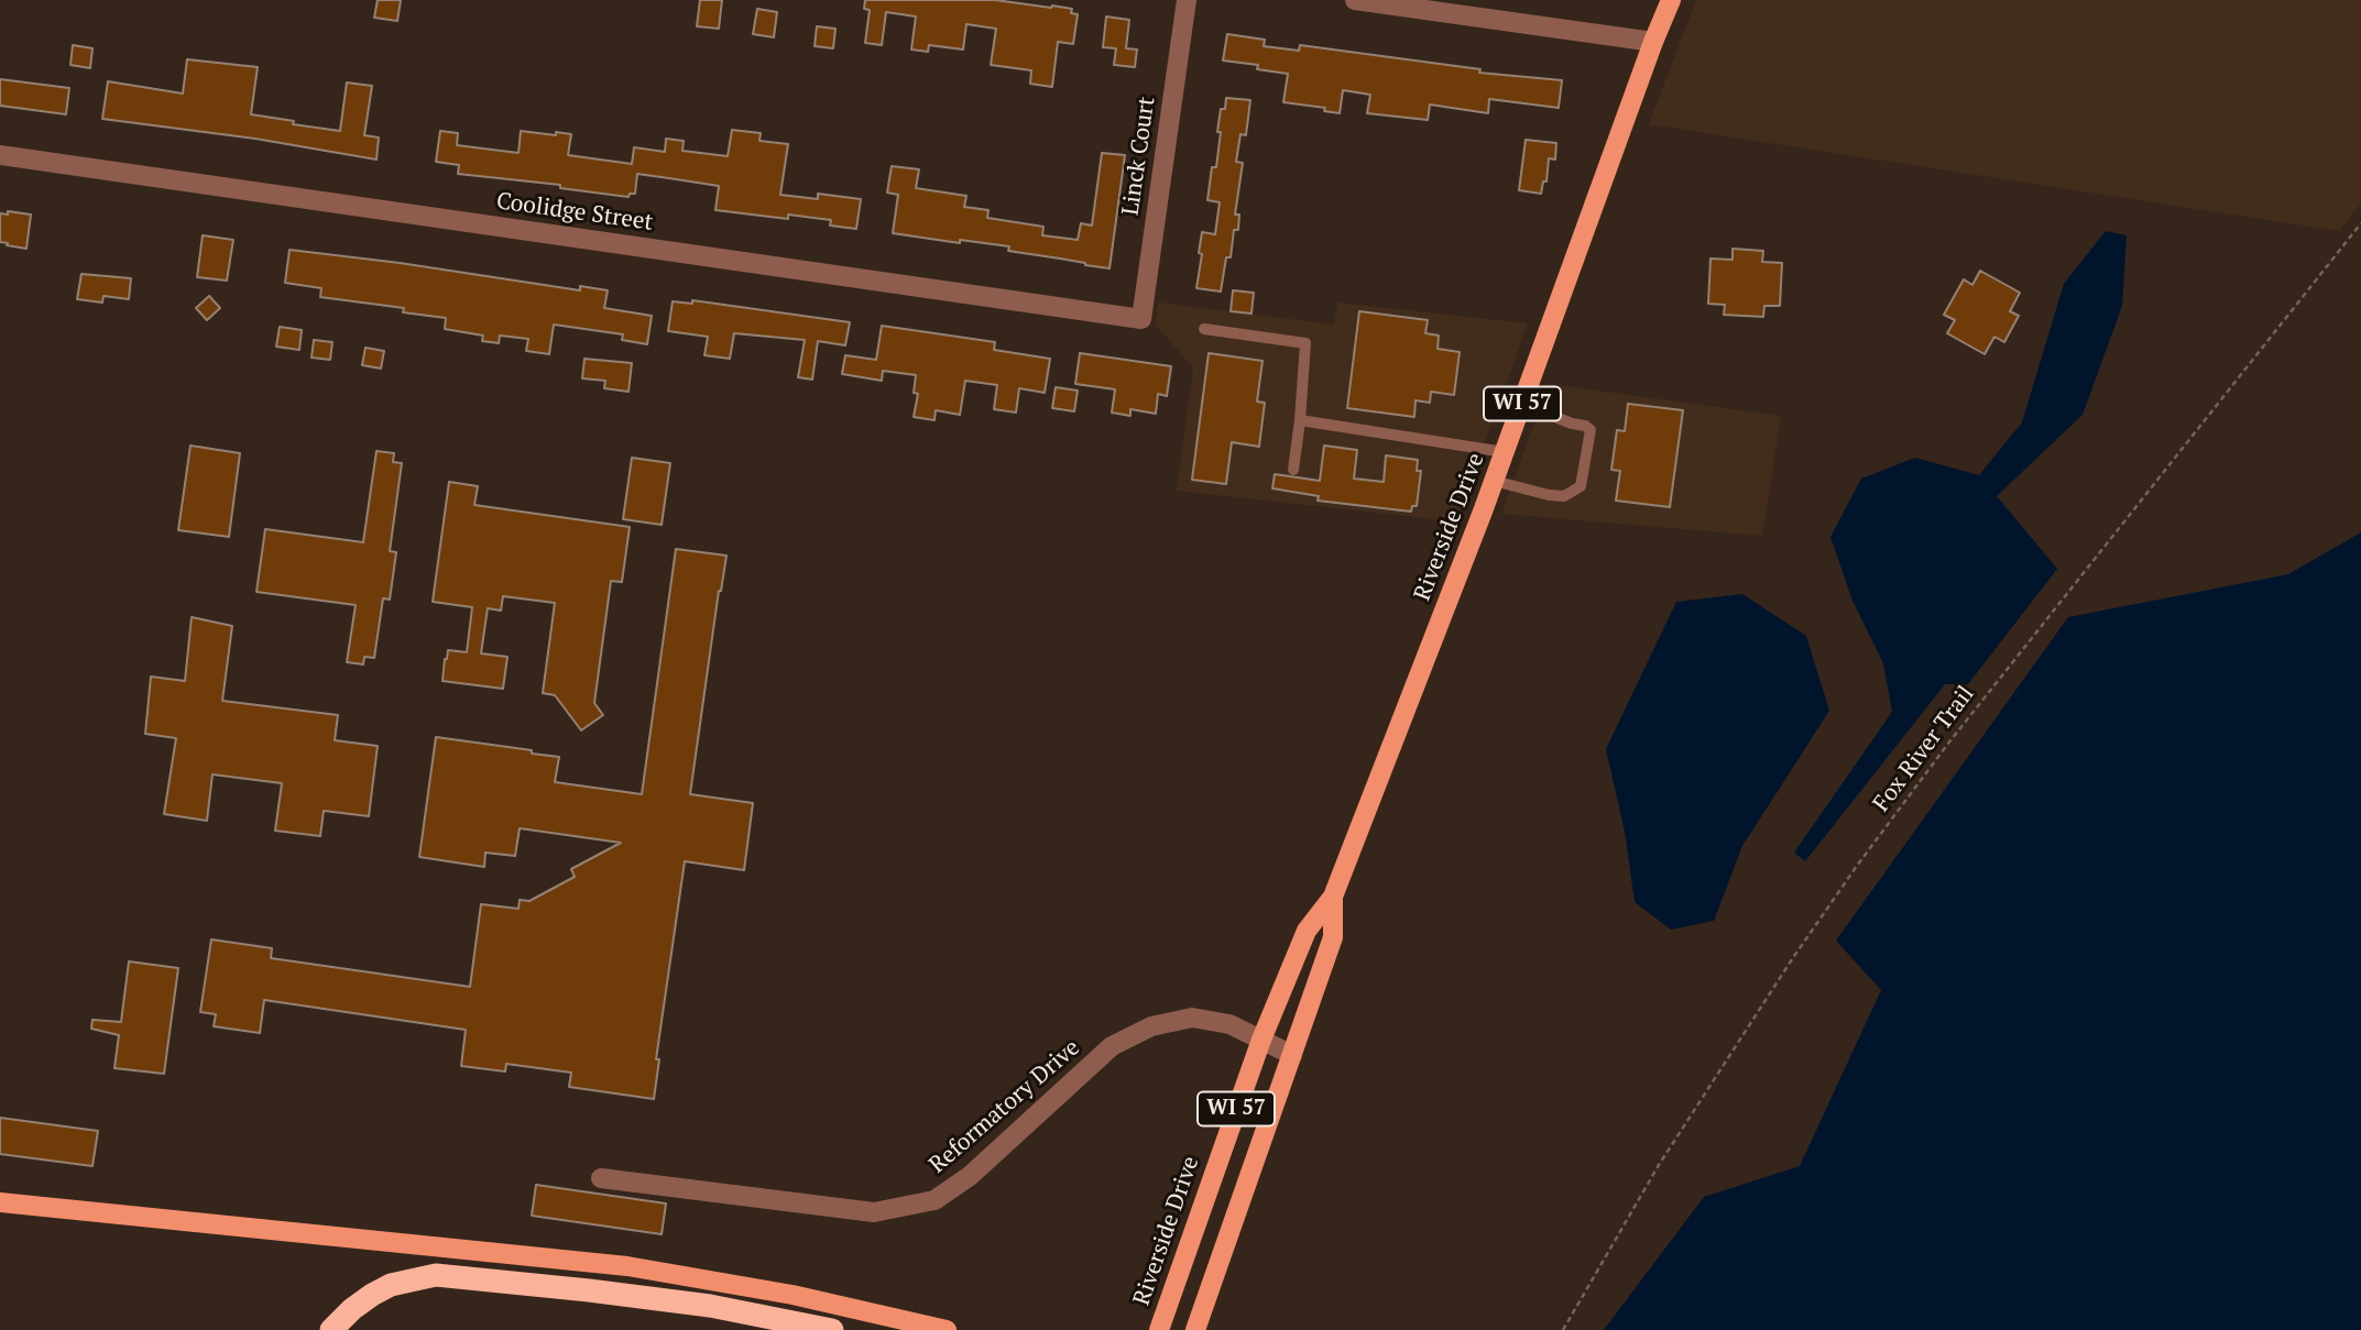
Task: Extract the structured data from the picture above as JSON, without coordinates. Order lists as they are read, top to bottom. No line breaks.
{"streets":{"main road":["WI 57","Riverside Drive"],"street":["Linck Court","Coolidge Street","Reformatory Drive"],"path":["Fox River Trail"]},"crossings":[["Linck Court","Coolidge Street"],["Riverside Drive","Reformatory Drive"]]}
